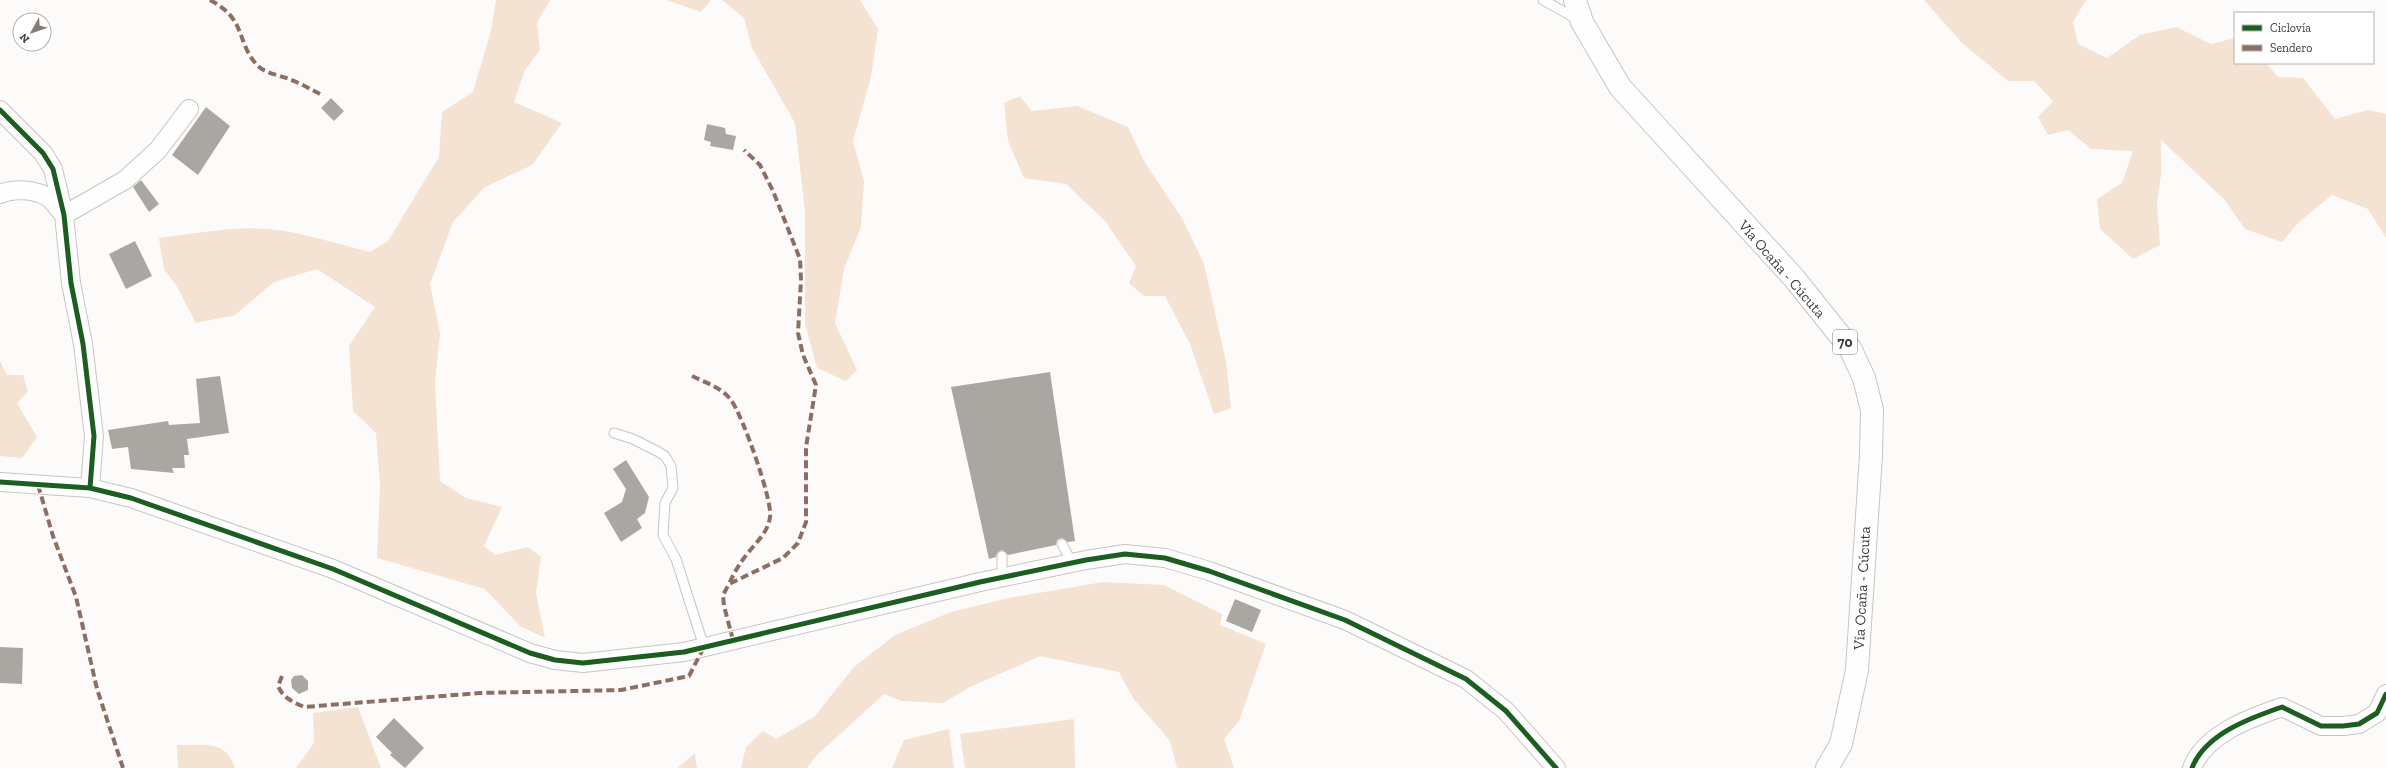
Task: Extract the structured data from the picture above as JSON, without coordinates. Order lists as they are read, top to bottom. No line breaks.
{"streets":{"main road":["Vía Ocaña - Cúcuta","70"]},"legend":["Ciclovía","Sendero"],"north":"bottom left"}
